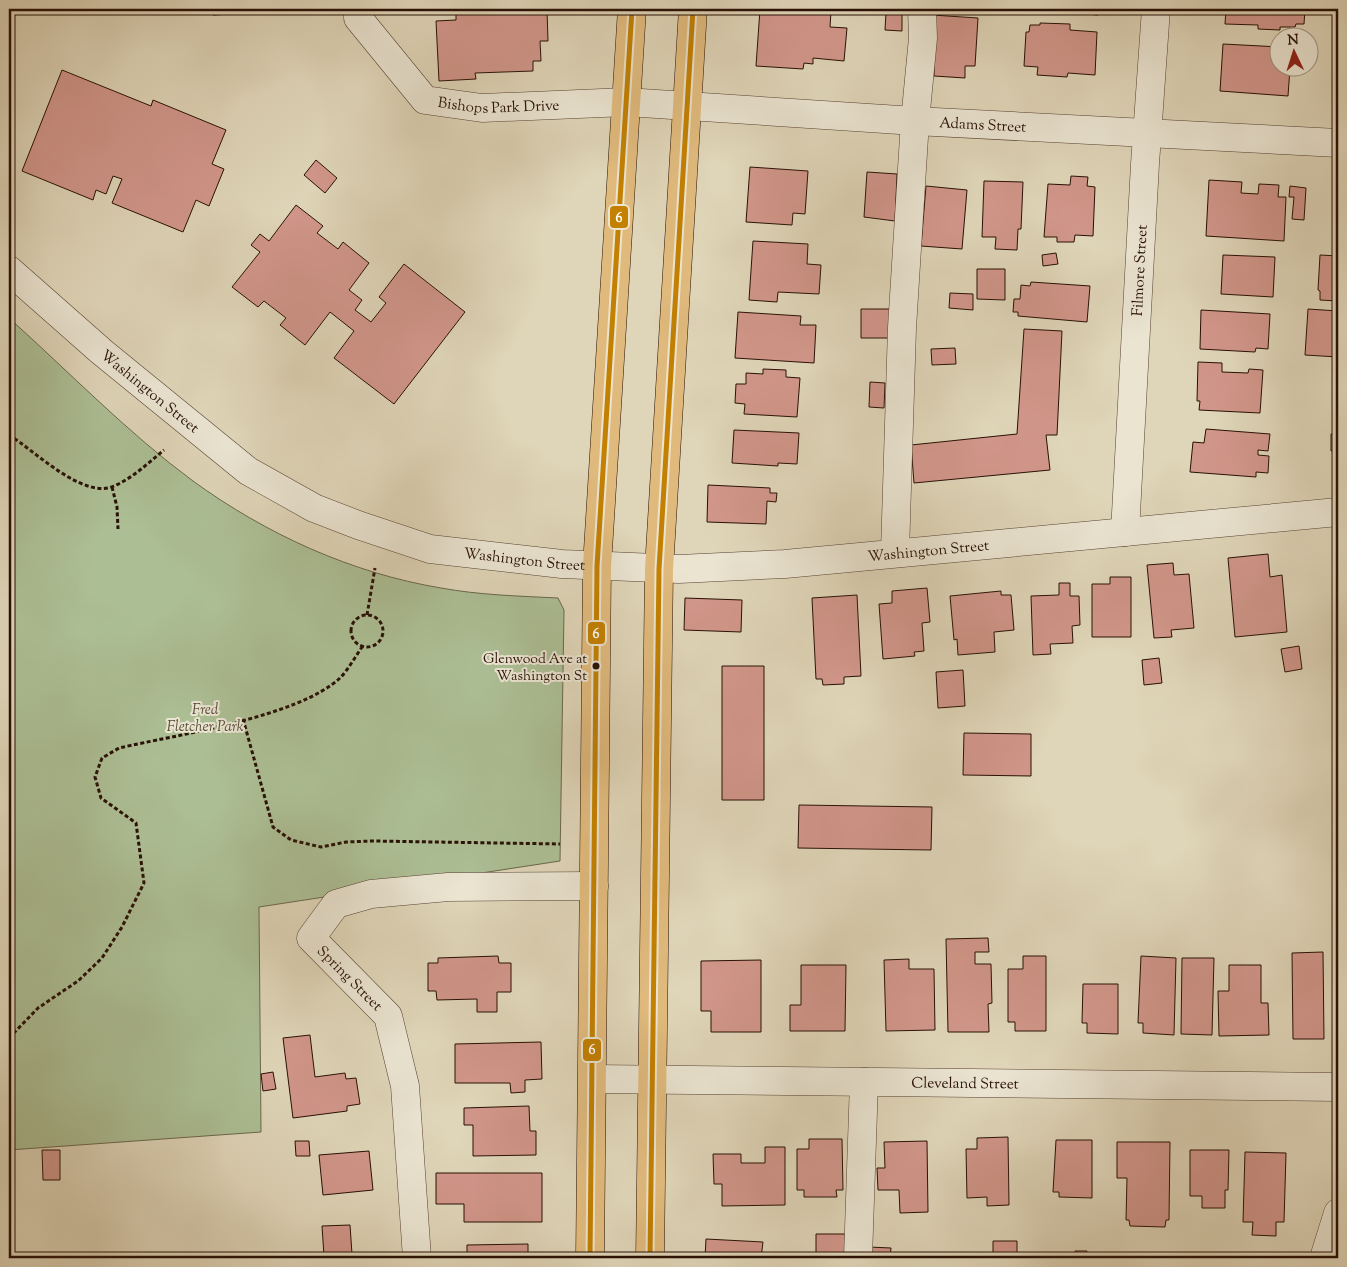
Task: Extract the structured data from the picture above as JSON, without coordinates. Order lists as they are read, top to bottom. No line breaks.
{"streets":{"street":["Bishops Park Drive","Adams Street","Filmore Street","Washington Street","Spring Street","Cleveland Street"]},"crossings":[["Bishops Park Drive","Adams Street"],["Adams Street","Filmore Street"],["Filmore Street","Washington Street"]],"parks":["Fred Fletcher Park"],"places":["Glenwood Ave at Washington St"],"lines":["transit line 6"],"north":"top"}
